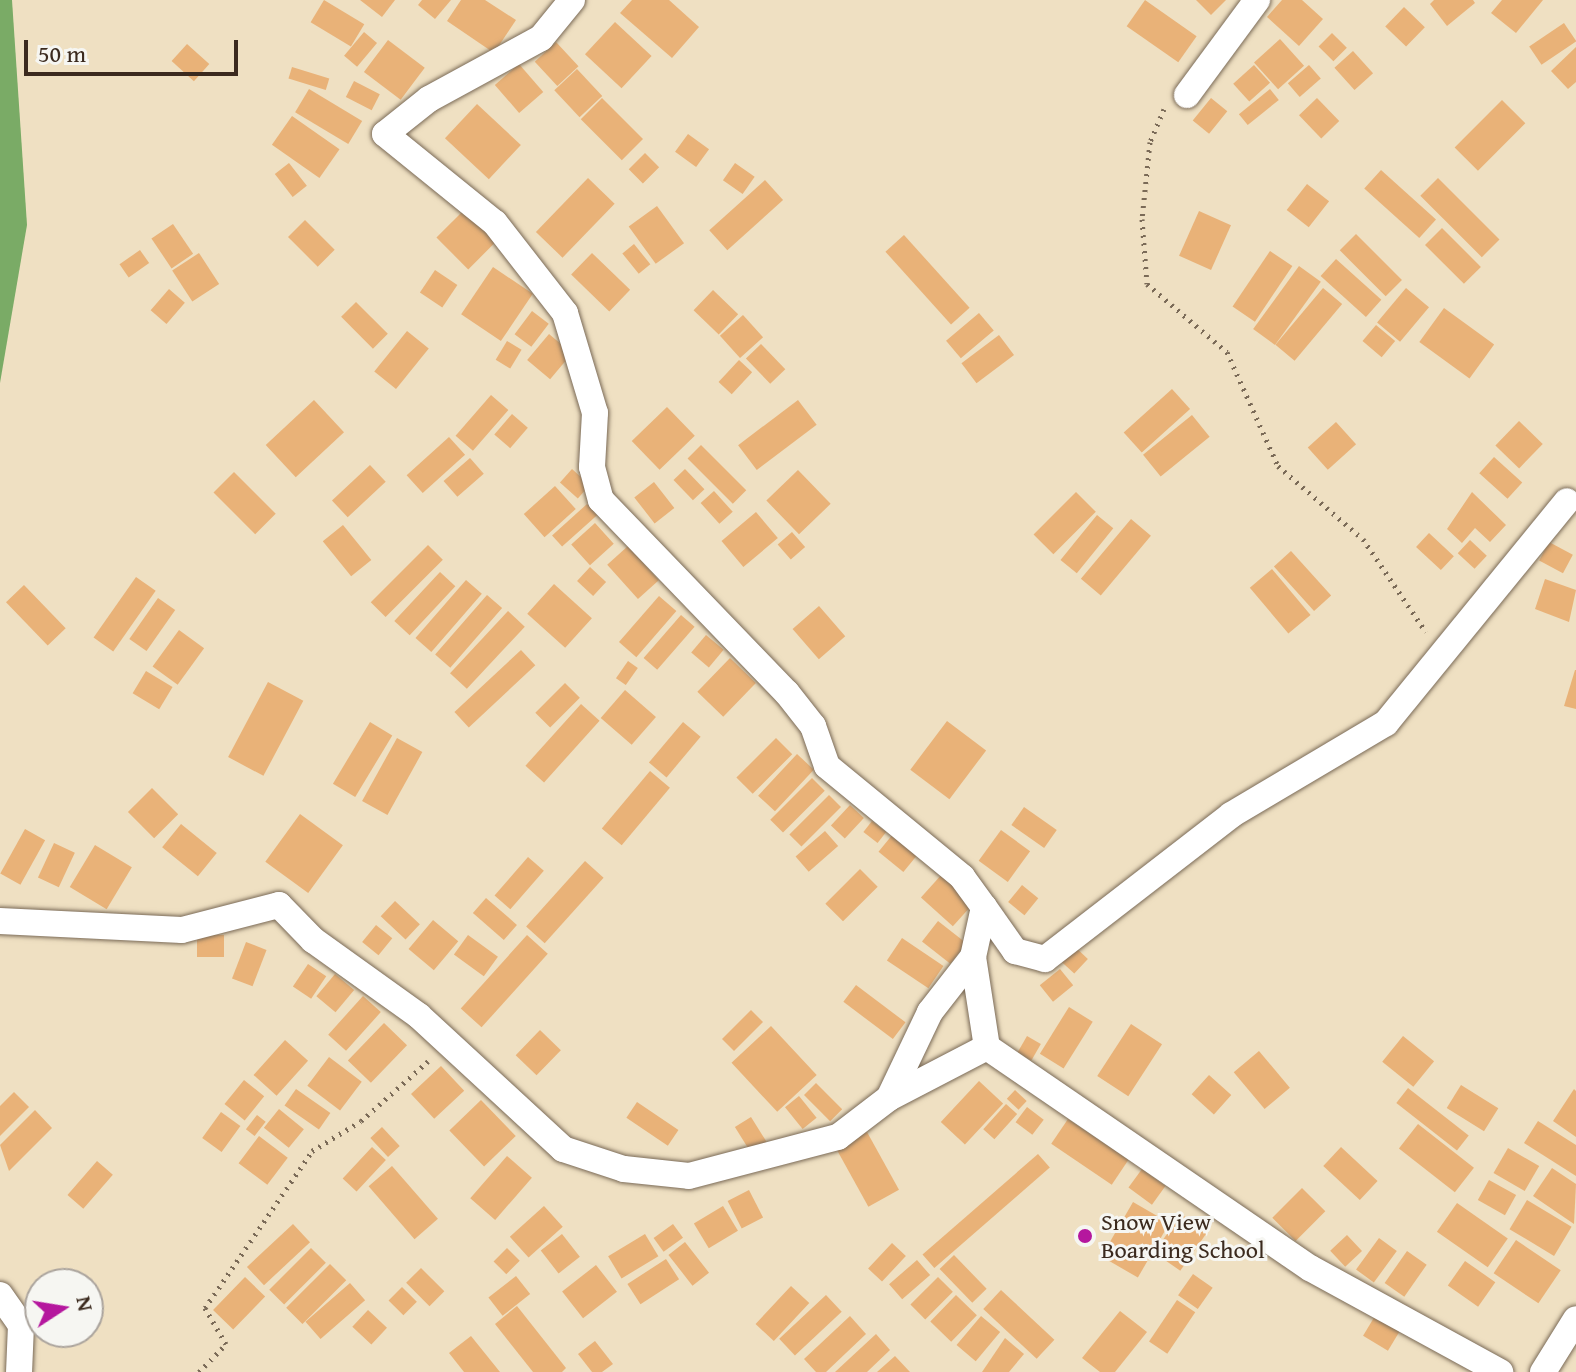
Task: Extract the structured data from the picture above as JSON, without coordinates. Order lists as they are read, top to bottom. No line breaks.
{"places":["Snow View Boarding School"],"scale_bar":"50 m","north":"right"}
